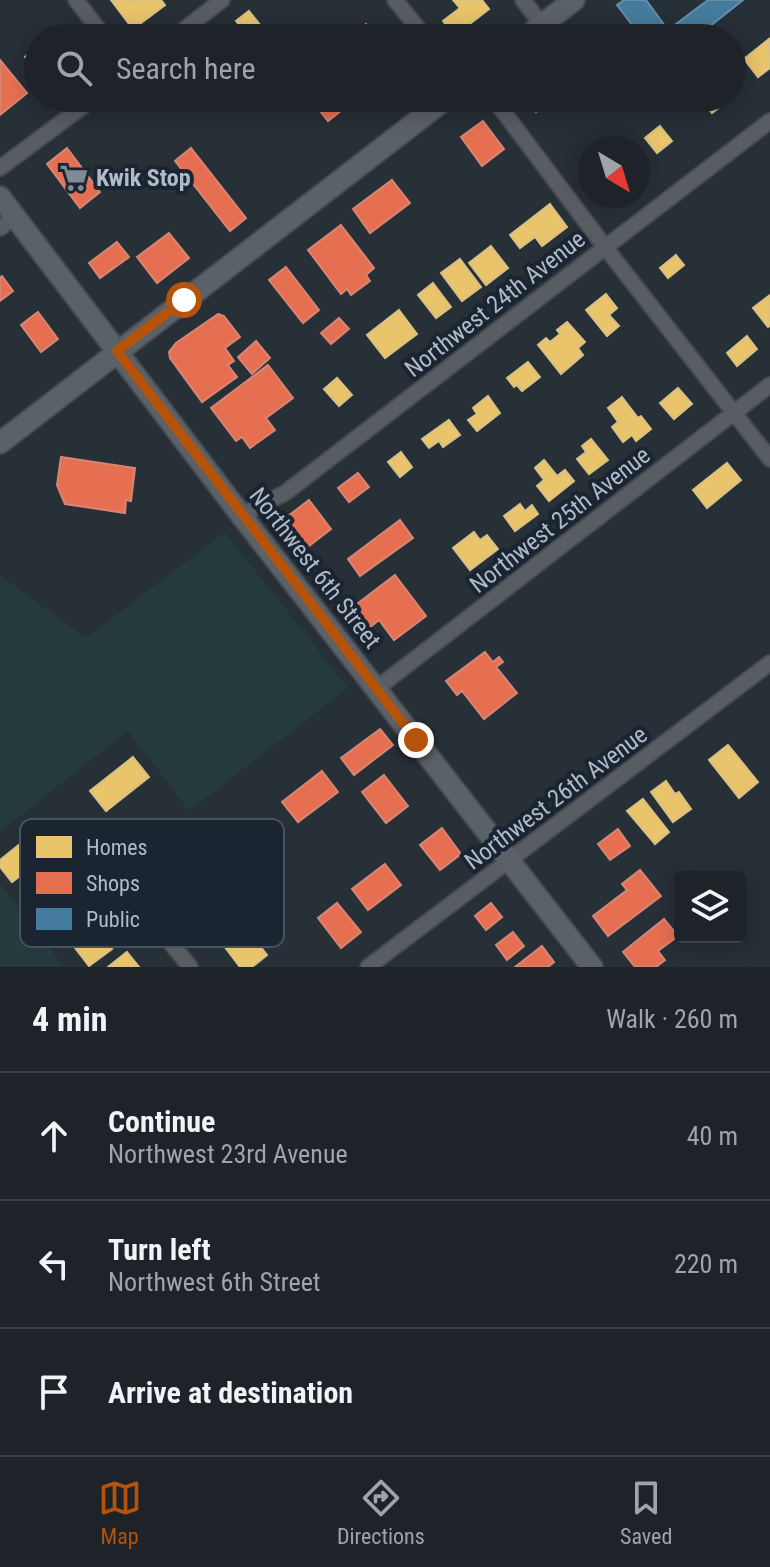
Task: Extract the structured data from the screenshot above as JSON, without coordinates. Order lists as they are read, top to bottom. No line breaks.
{"streets":{"main road":["Northwest 6th Street"],"street":["Northwest 24th Avenue","Northwest 25th Avenue","Northwest 26th Avenue"]},"crossings":[["Northwest 24th Avenue","Northwest 6th Street"],["Northwest 25th Avenue","Northwest 6th Street"],["Northwest 6th Street","Northwest 26th Avenue"]],"places":{"supermarket":["Kwik Stop"]},"legend":["Homes","Shops","Public"],"north":"bottom right","page":{"search":"Search here","heading":["4 min","Walk · 260 m"],"list":[["Continue","Northwest 23rd Avenue","40 m"],["Turn left","Northwest 6th Street","220 m"],"Arrive at destination"],"nav":["Map","Directions","Saved"]}}
